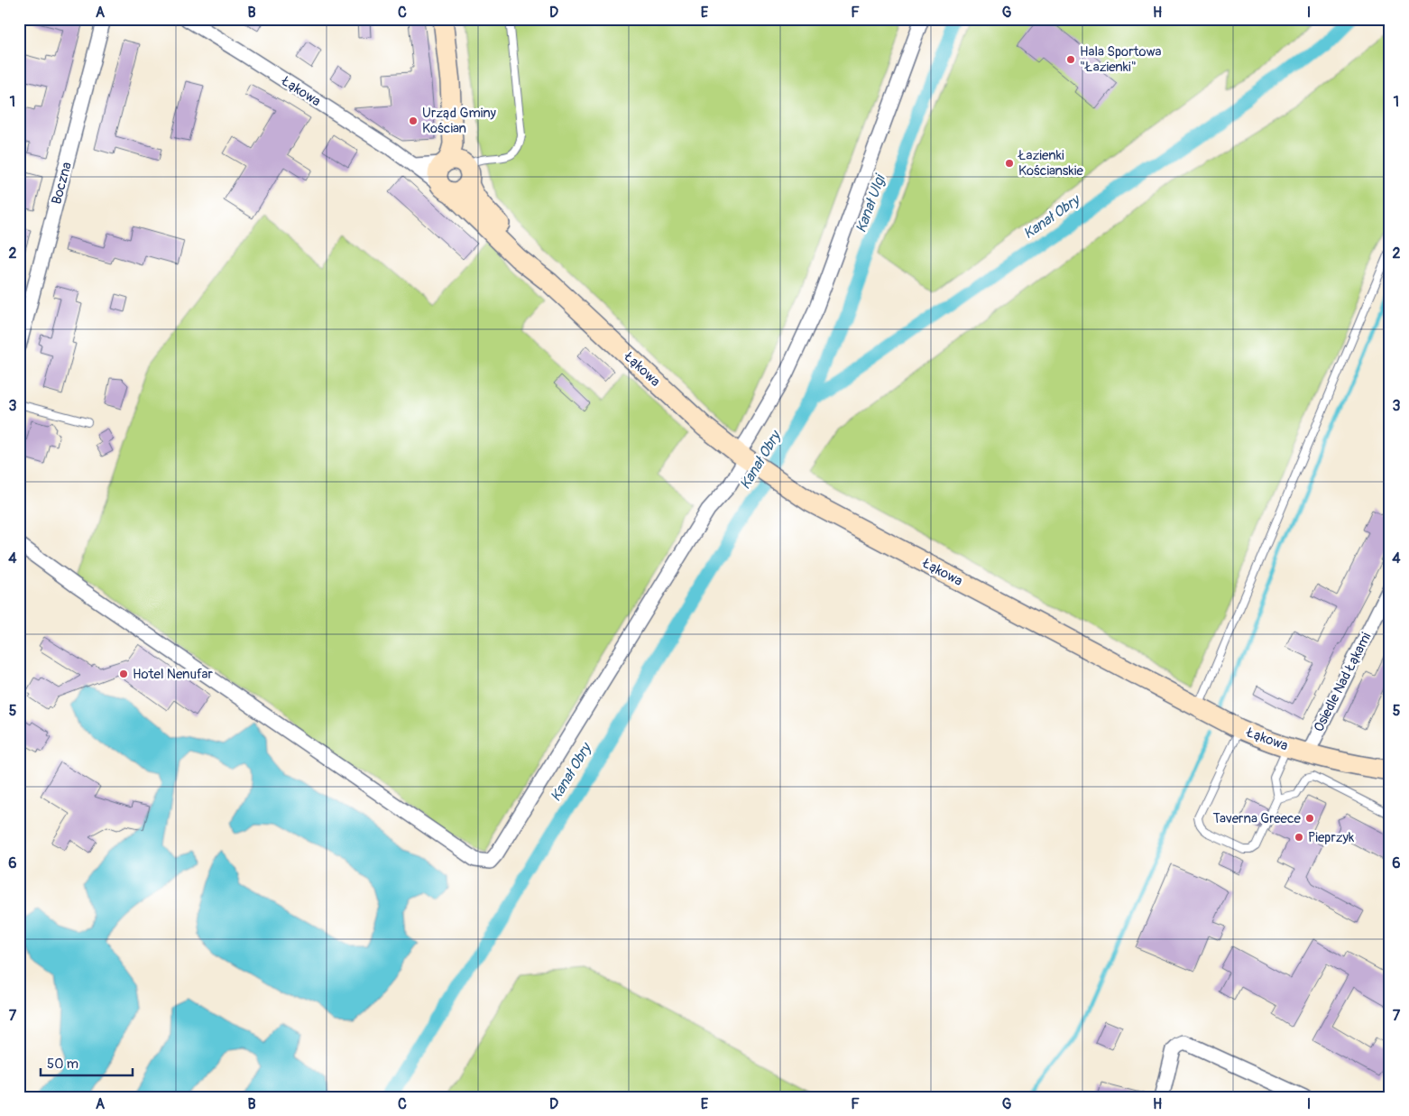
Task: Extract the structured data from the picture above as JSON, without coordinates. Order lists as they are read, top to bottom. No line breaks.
{"streets":{"street":["Łąkowa","Boczna","Osiedle Nad Łąkami"]},"crossings":[["Łąkowa","Osiedle Nad Łąkami"]],"water":["Kanał Ulgi","Kanał Obry"],"places":["Hala Sportowa \"Łazienki\"","Urząd Gminy Kościan","Łazienki Kościanskie","Hotel Nenufar","Taverna Greece","Pieprzyk"],"scale_bar":"50 m","grid":{"columns":["A","B","C","D","E","F","G","H","I"],"rows":["1","2","3","4","5","6","7"]}}
